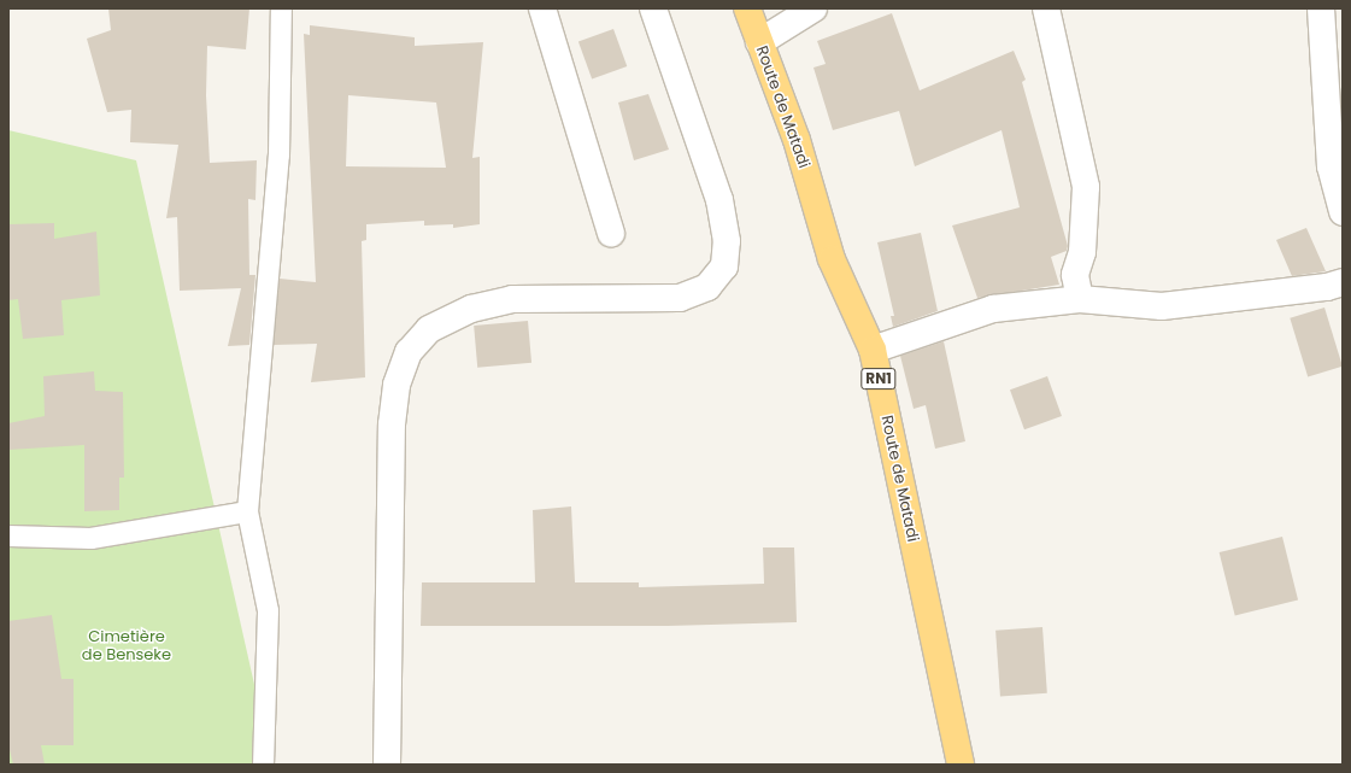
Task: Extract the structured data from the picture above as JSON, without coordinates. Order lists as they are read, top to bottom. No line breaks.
{"streets":{"highway":["Route de Matadi","RN1"]},"parks":["Cimetière de Benseke"]}
